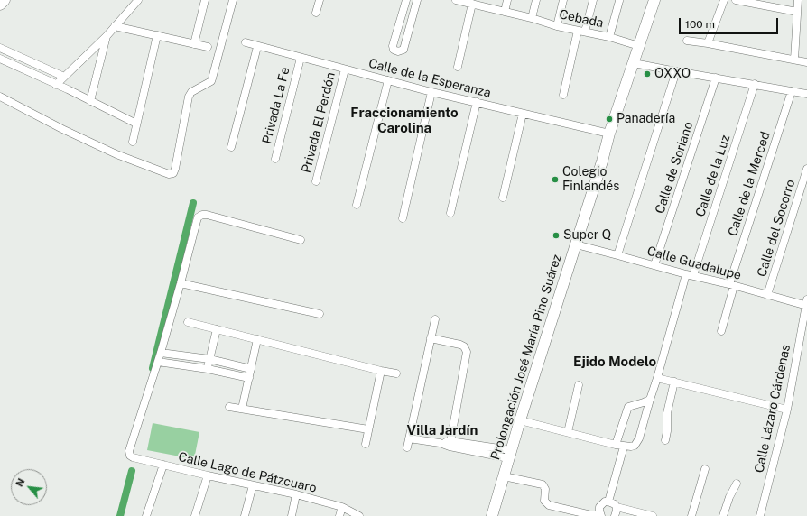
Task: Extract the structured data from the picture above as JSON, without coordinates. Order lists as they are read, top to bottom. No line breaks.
{"streets":{"main road":["Prolongación José María Pino Suárez"],"street":["Cebada","Calle de la Esperanza","Privada La Fe","Privada El Perdón","Calle de Soriano","Calle de la Luz","Calle de la Merced","Calle del Socorro","Calle Guadalupe","Calle Lázaro Cárdenas","Calle Lago de Pátzcuaro"]},"crossings":[["Cebada","Prolongación José María Pino Suárez"],["Calle de la Esperanza","Privada La Fe"],["Calle de la Esperanza","Privada El Perdón"],["Calle de la Esperanza","Prolongación José María Pino Suárez"],["Calle de Soriano","Calle Guadalupe"],["Calle de la Luz","Calle Guadalupe"],["Calle de la Merced","Calle Guadalupe"],["Calle del Socorro","Calle Guadalupe"],["Calle Guadalupe","Prolongación José María Pino Suárez"],["Calle Guadalupe","Calle Lázaro Cárdenas"]],"districts":["Fraccionamiento Carolina","Ejido Modelo","Villa Jardín"],"places":["OXXO","Panadería","Colegio Finlandés","Super Q"],"scale_bar":"100 m","north":"top left"}
